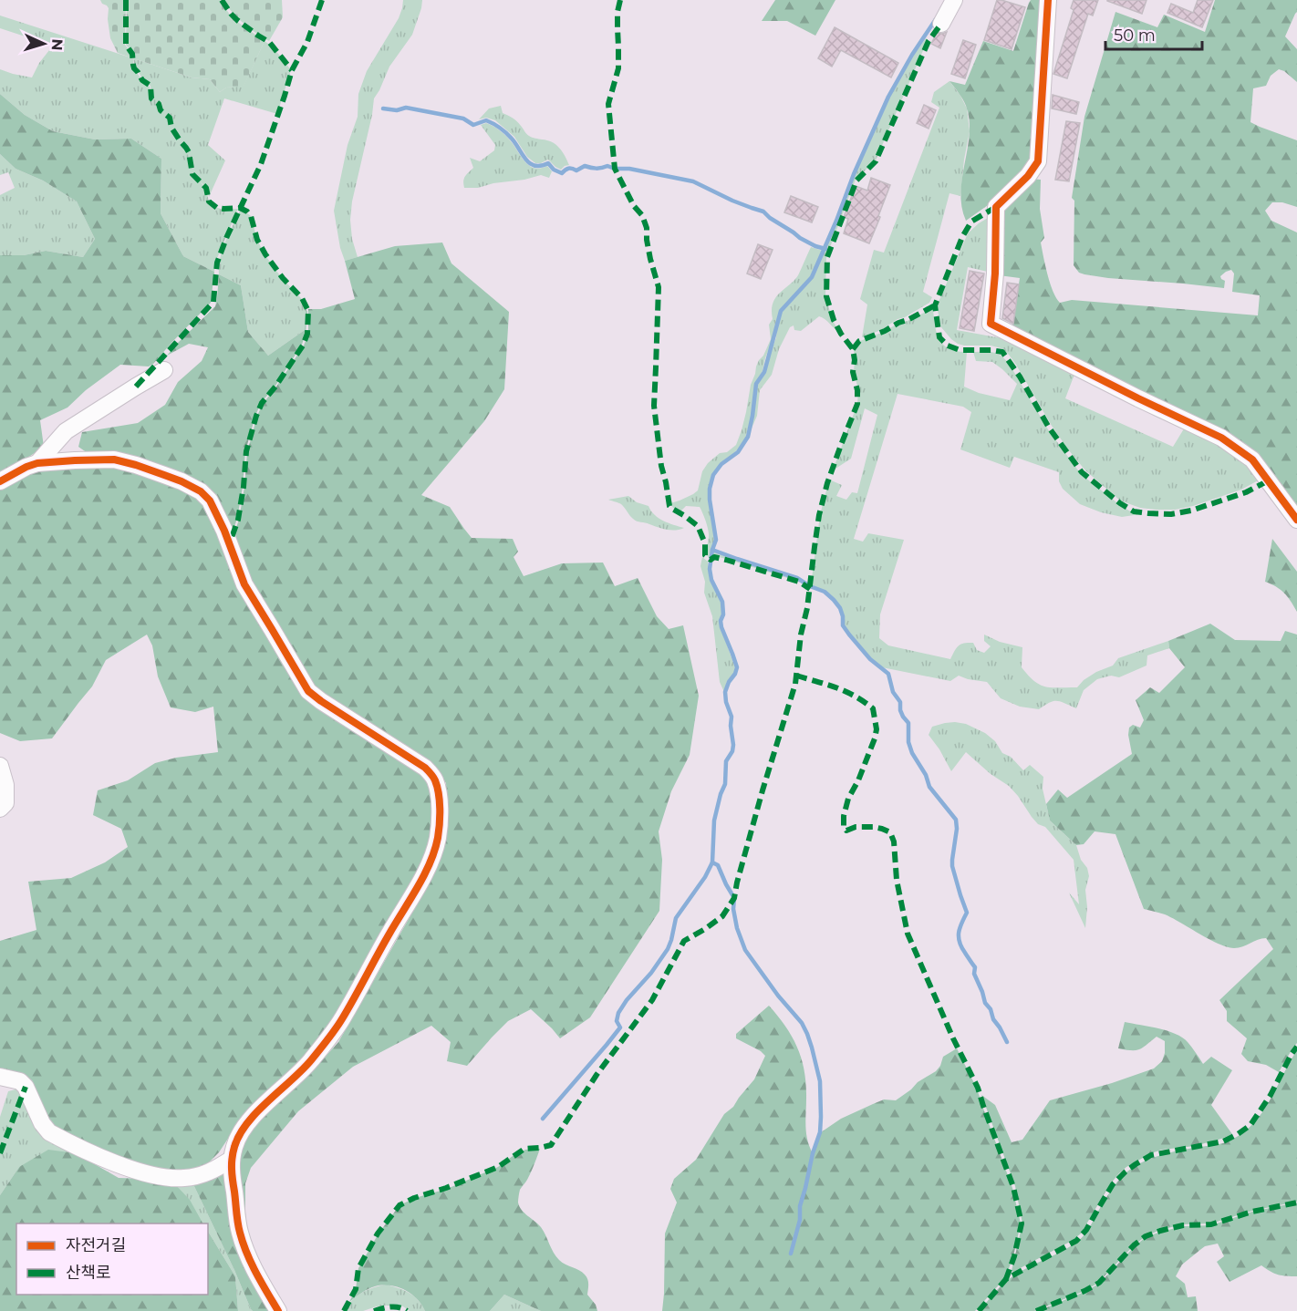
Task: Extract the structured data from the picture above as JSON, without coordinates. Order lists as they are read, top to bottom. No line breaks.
{"legend":["자전거길","산책로"],"scale_bar":"50 m","north":"right"}
